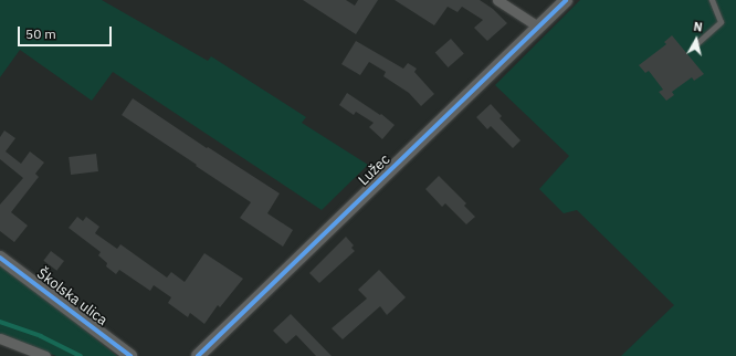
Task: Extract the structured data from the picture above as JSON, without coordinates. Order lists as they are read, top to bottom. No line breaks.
{"streets":{"street":["Lužec","Školska ulica"]},"scale_bar":"50 m","north":"top"}
